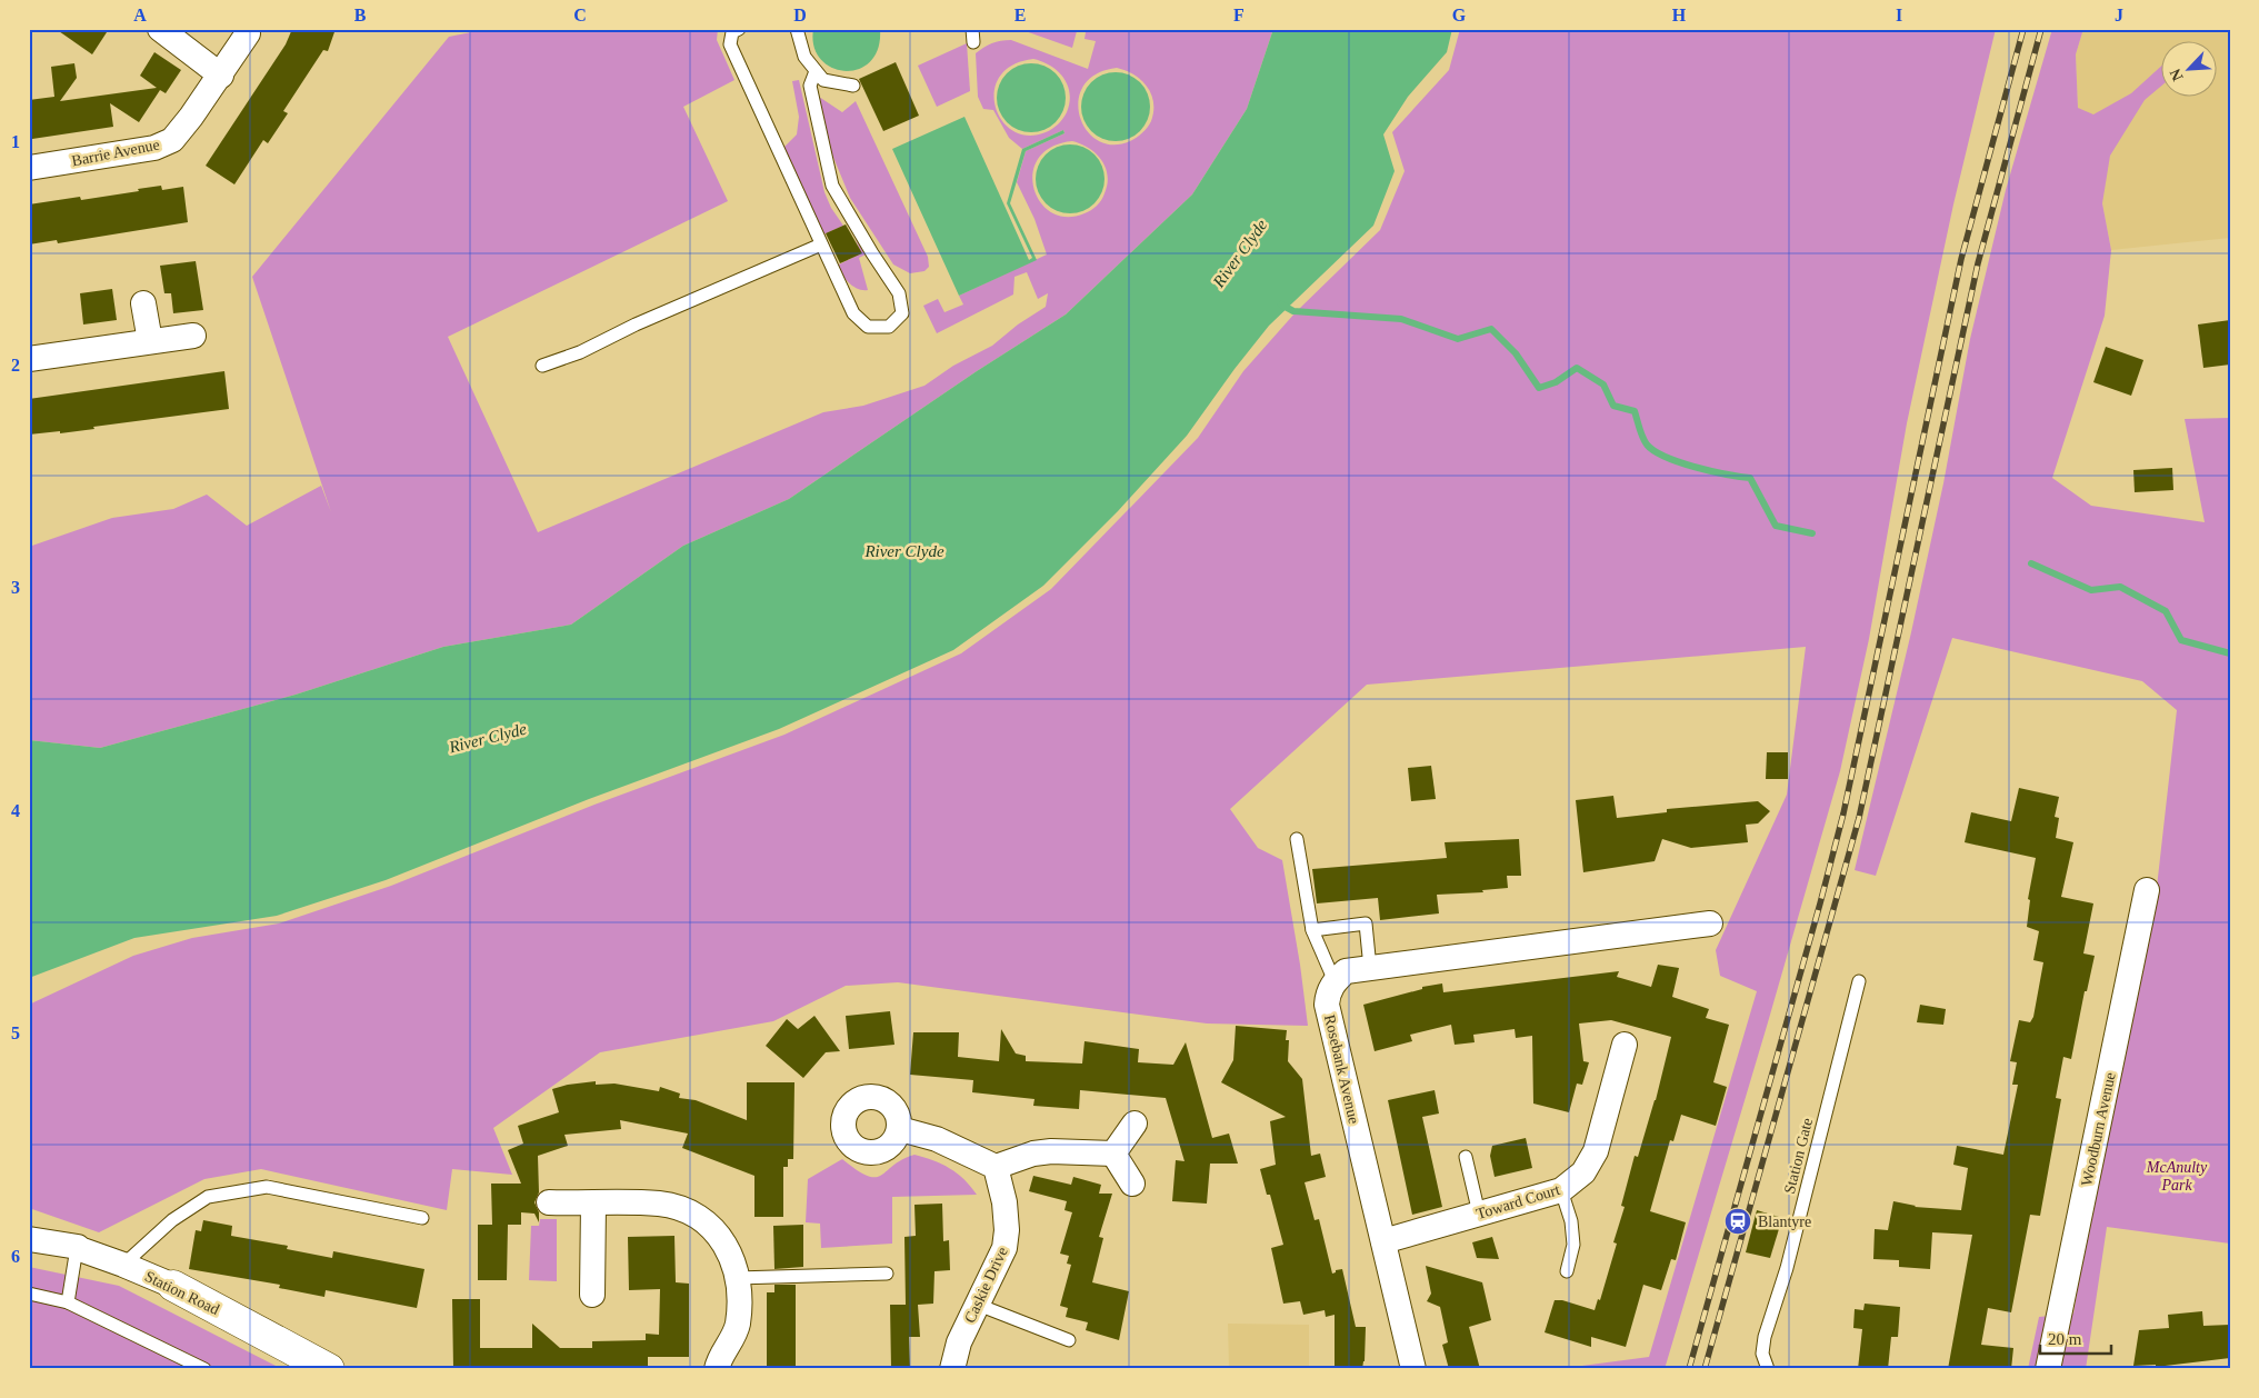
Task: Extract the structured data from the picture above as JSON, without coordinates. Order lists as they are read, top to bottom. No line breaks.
{"streets":{"street":["Barrie Avenue","Rosebank Avenue","Woodburn Avenue","Toward Court","Caskie Drive","Station Road"],"lane":["Station Gate"]},"crossings":[["Rosebank Avenue","Toward Court"]],"water":["River Clyde"],"parks":["McAnulty Park"],"places":{"station":["Blantyre"]},"scale_bar":"20 m","north":"bottom left","grid":{"columns":["A","B","C","D","E","F","G","H","I","J"],"rows":["1","2","3","4","5","6"]}}
